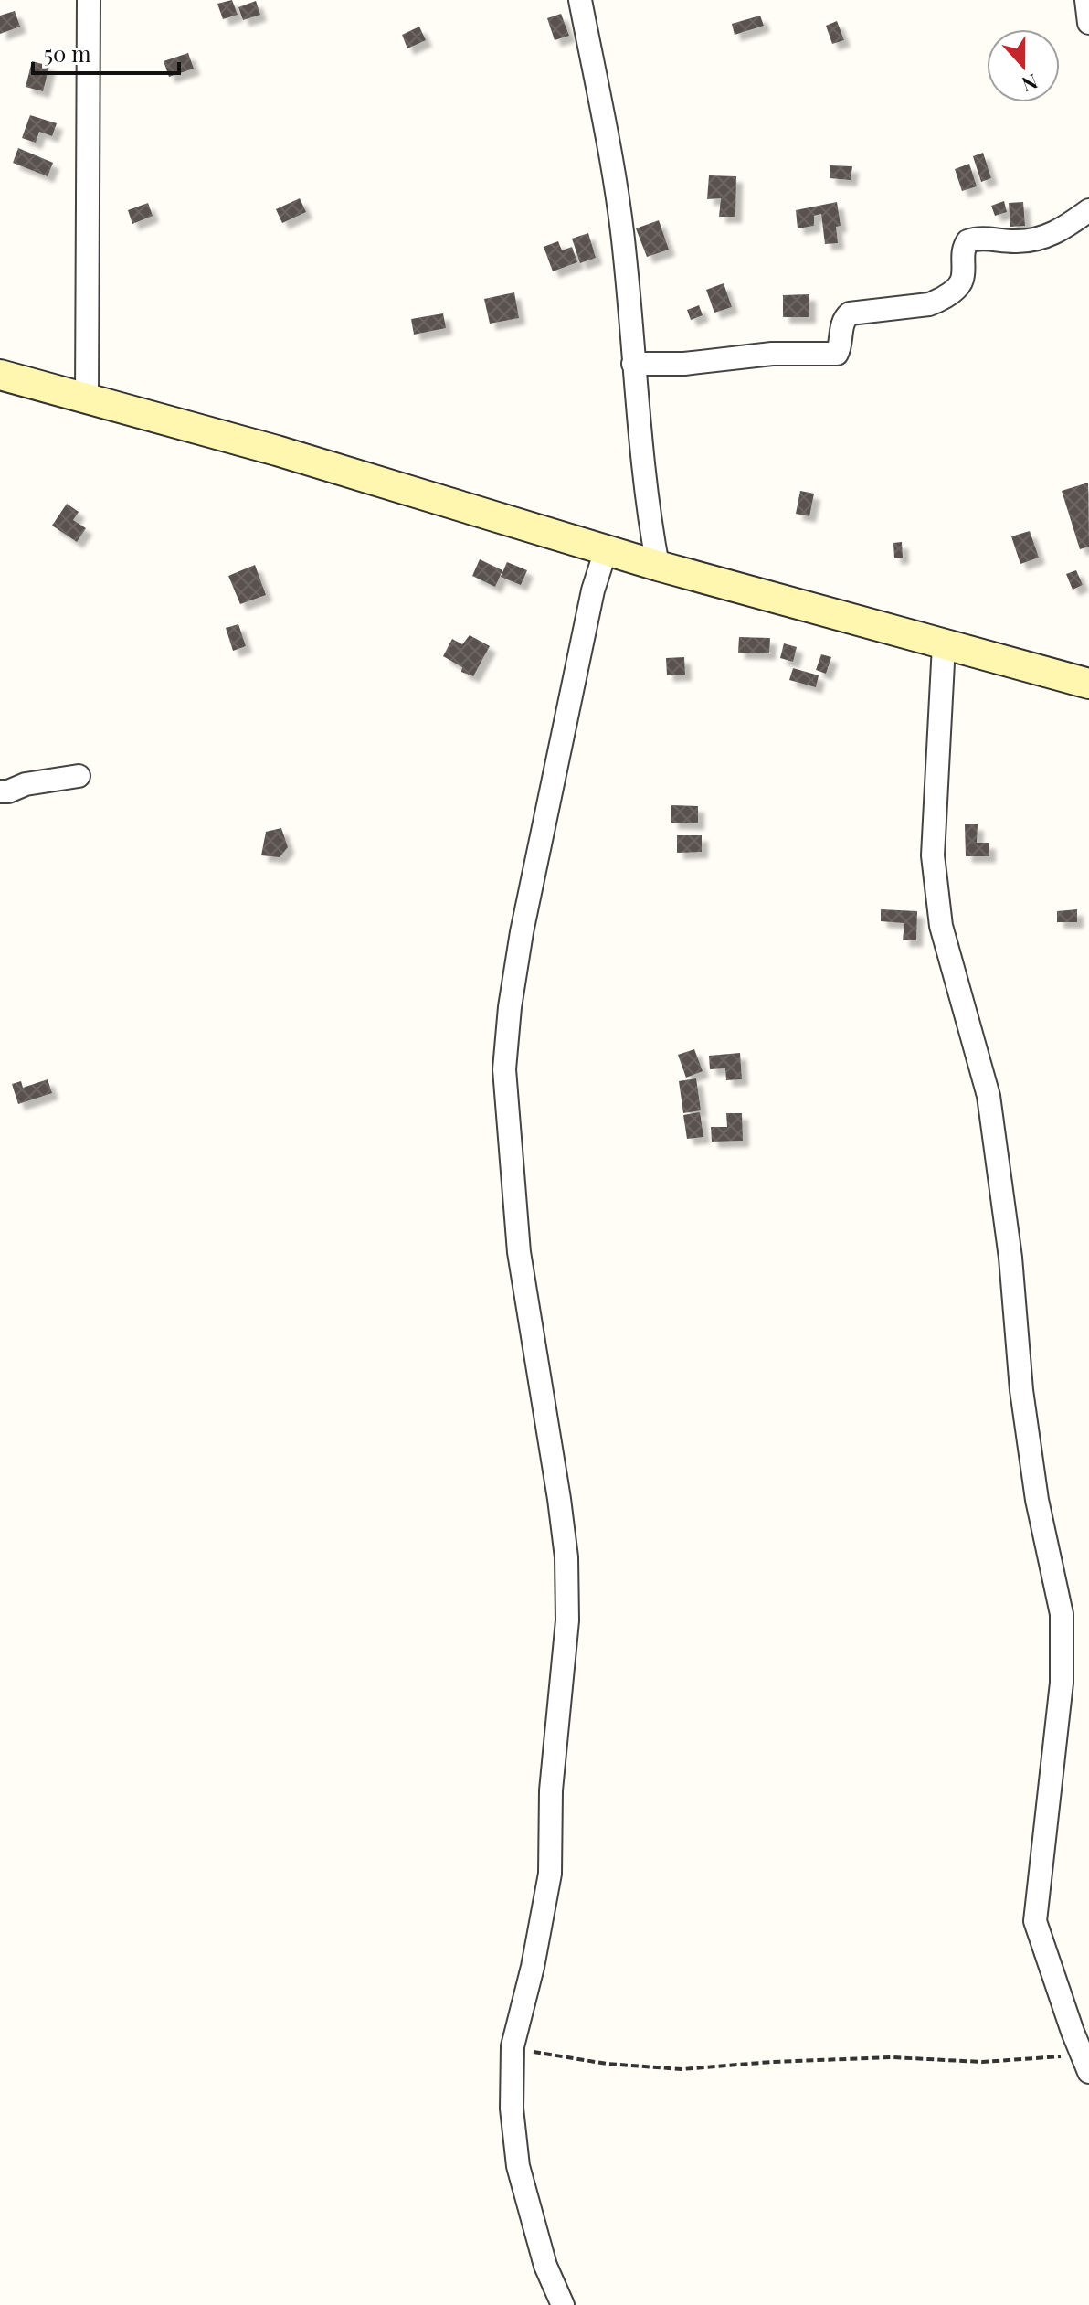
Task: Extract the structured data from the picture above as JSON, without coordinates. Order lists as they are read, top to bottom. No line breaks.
{"scale_bar":"50 m","north":"bottom"}
